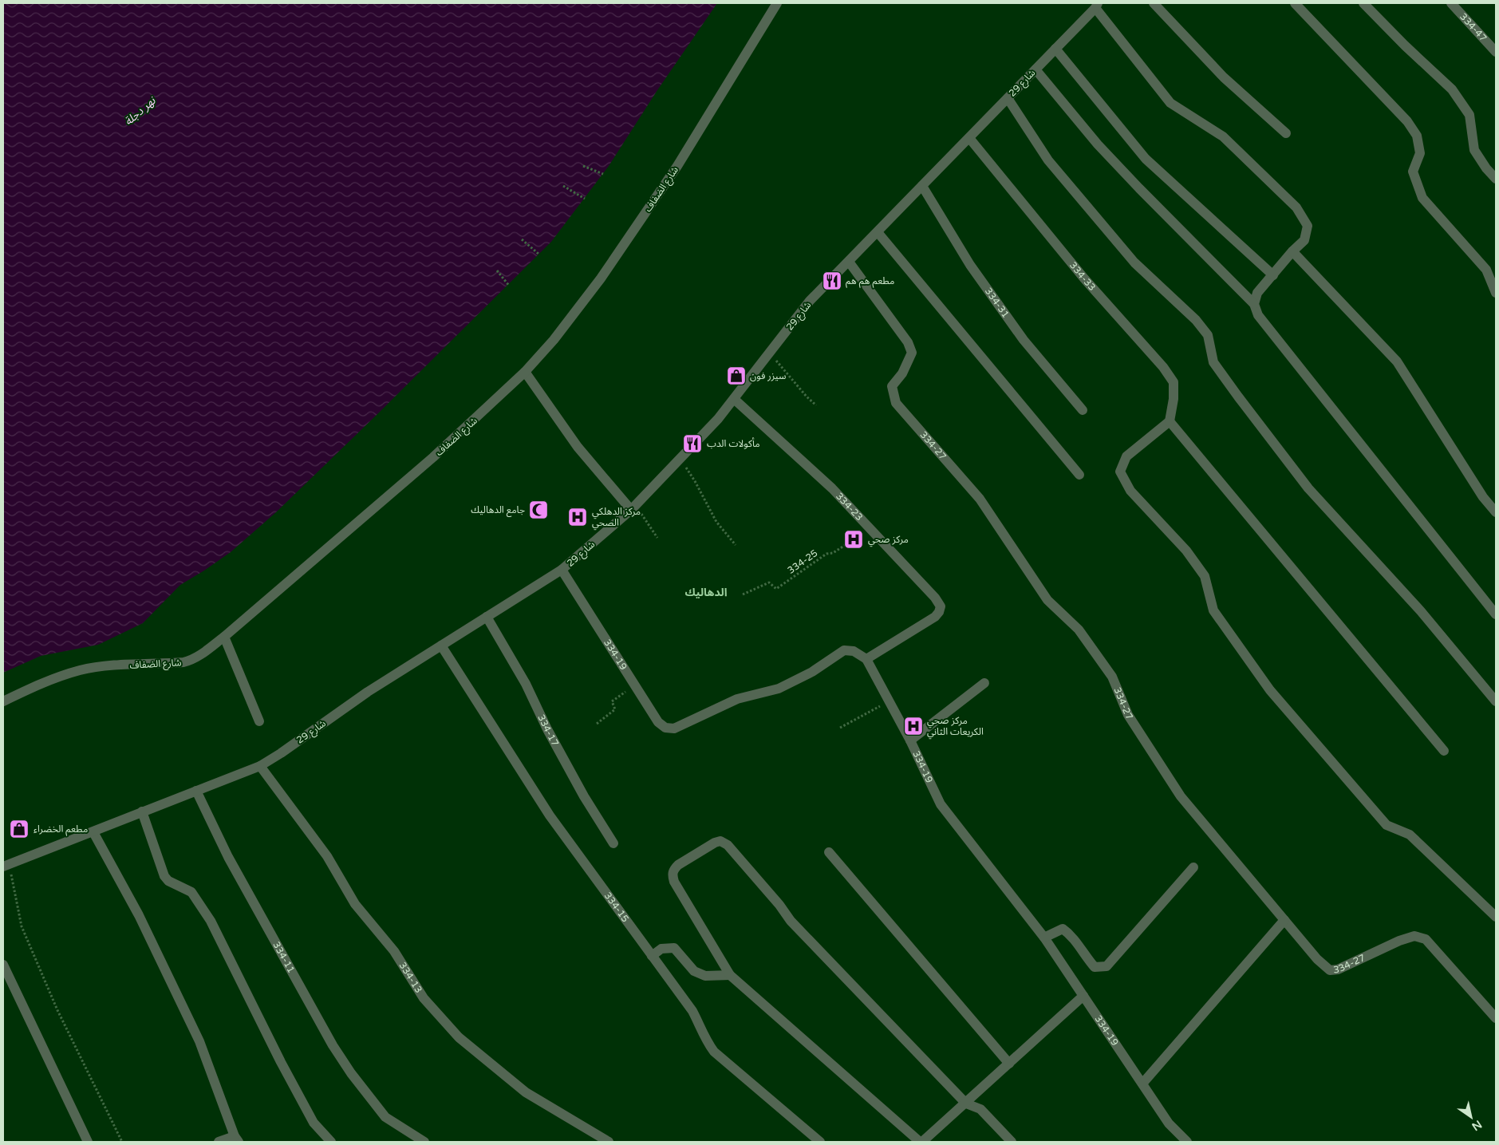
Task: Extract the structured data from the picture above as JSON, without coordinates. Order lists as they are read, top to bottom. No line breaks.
{"streets":{"street":["334-47","شارع 29","شارع الضفاف","334-33","334-31","334-27","334-23","334-19","334-17","334-15","334-11","334-13"],"path":["334-25"]},"crossings":[["شارع 29","334-33"],["شارع 29","334-31"],["شارع 29","334-27"],["شارع 29","334-23"],["شارع 29","334-19"],["شارع 29","334-17"],["شارع 29","334-15"],["شارع 29","334-11"],["شارع 29","334-13"],["334-23","334-25"],["334-23","334-19"]],"districts":["الدهاليك"],"water":["نهر دجلة"],"places":{"restaurant":["مطعم هم هم","مأكولات الدب"],"shop":["سيزر فون","مطعم الخضراء"],"mosque":["جامع الدهاليك"],"hospital":["مركز الدهلكي الصحي","مركز صحي","مركز صحي الكريعات الثاني"]},"north":"bottom right"}
